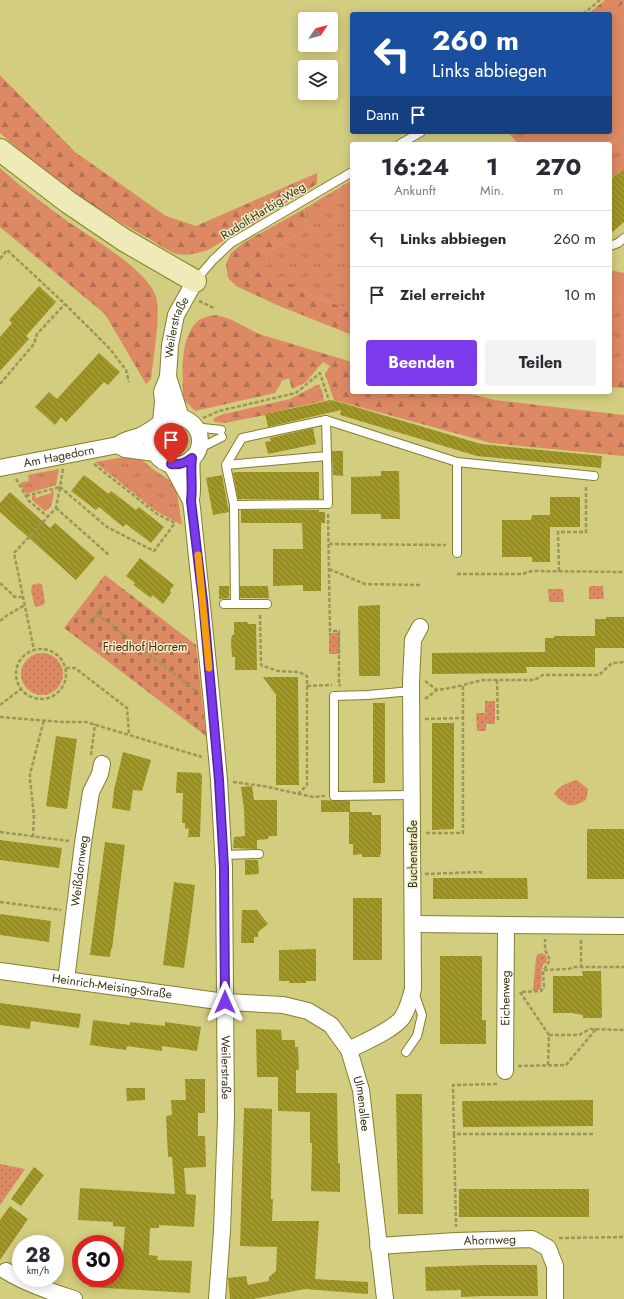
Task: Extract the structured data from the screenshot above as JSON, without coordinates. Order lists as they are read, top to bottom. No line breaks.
{"streets":{"street":["Weilerstraße","Am Hagedorn","Buchenstraße","Weißdornweg","Heinrich-Meising-Straße","Eichenweg","Ulmenallee","Ahornweg"],"lane":["Rudolf-Harbig-Weg"]},"crossings":[["Rudolf-Harbig-Weg","Weilerstraße"],["Weilerstraße","Am Hagedorn"],["Weilerstraße","Heinrich-Meising-Straße"],["Weilerstraße","Ulmenallee"],["Buchenstraße","Ulmenallee"],["Weißdornweg","Heinrich-Meising-Straße"],["Heinrich-Meising-Straße","Ulmenallee"],["Ulmenallee","Ahornweg"]],"parks":["Friedhof Horrem"],"north":"top right","page":{"turn":["260 m","Links abbiegen"],"then":"Dann","eta":["16:24","Ankunft","1","Min.","270","m"],"list":[{"name":"Links abbiegen","value":"260 m"},{"name":"Ziel erreicht","value":"10 m"}],"buttons":["Beenden","Teilen"],"speed":"28 km/h","limit":"30"}}
